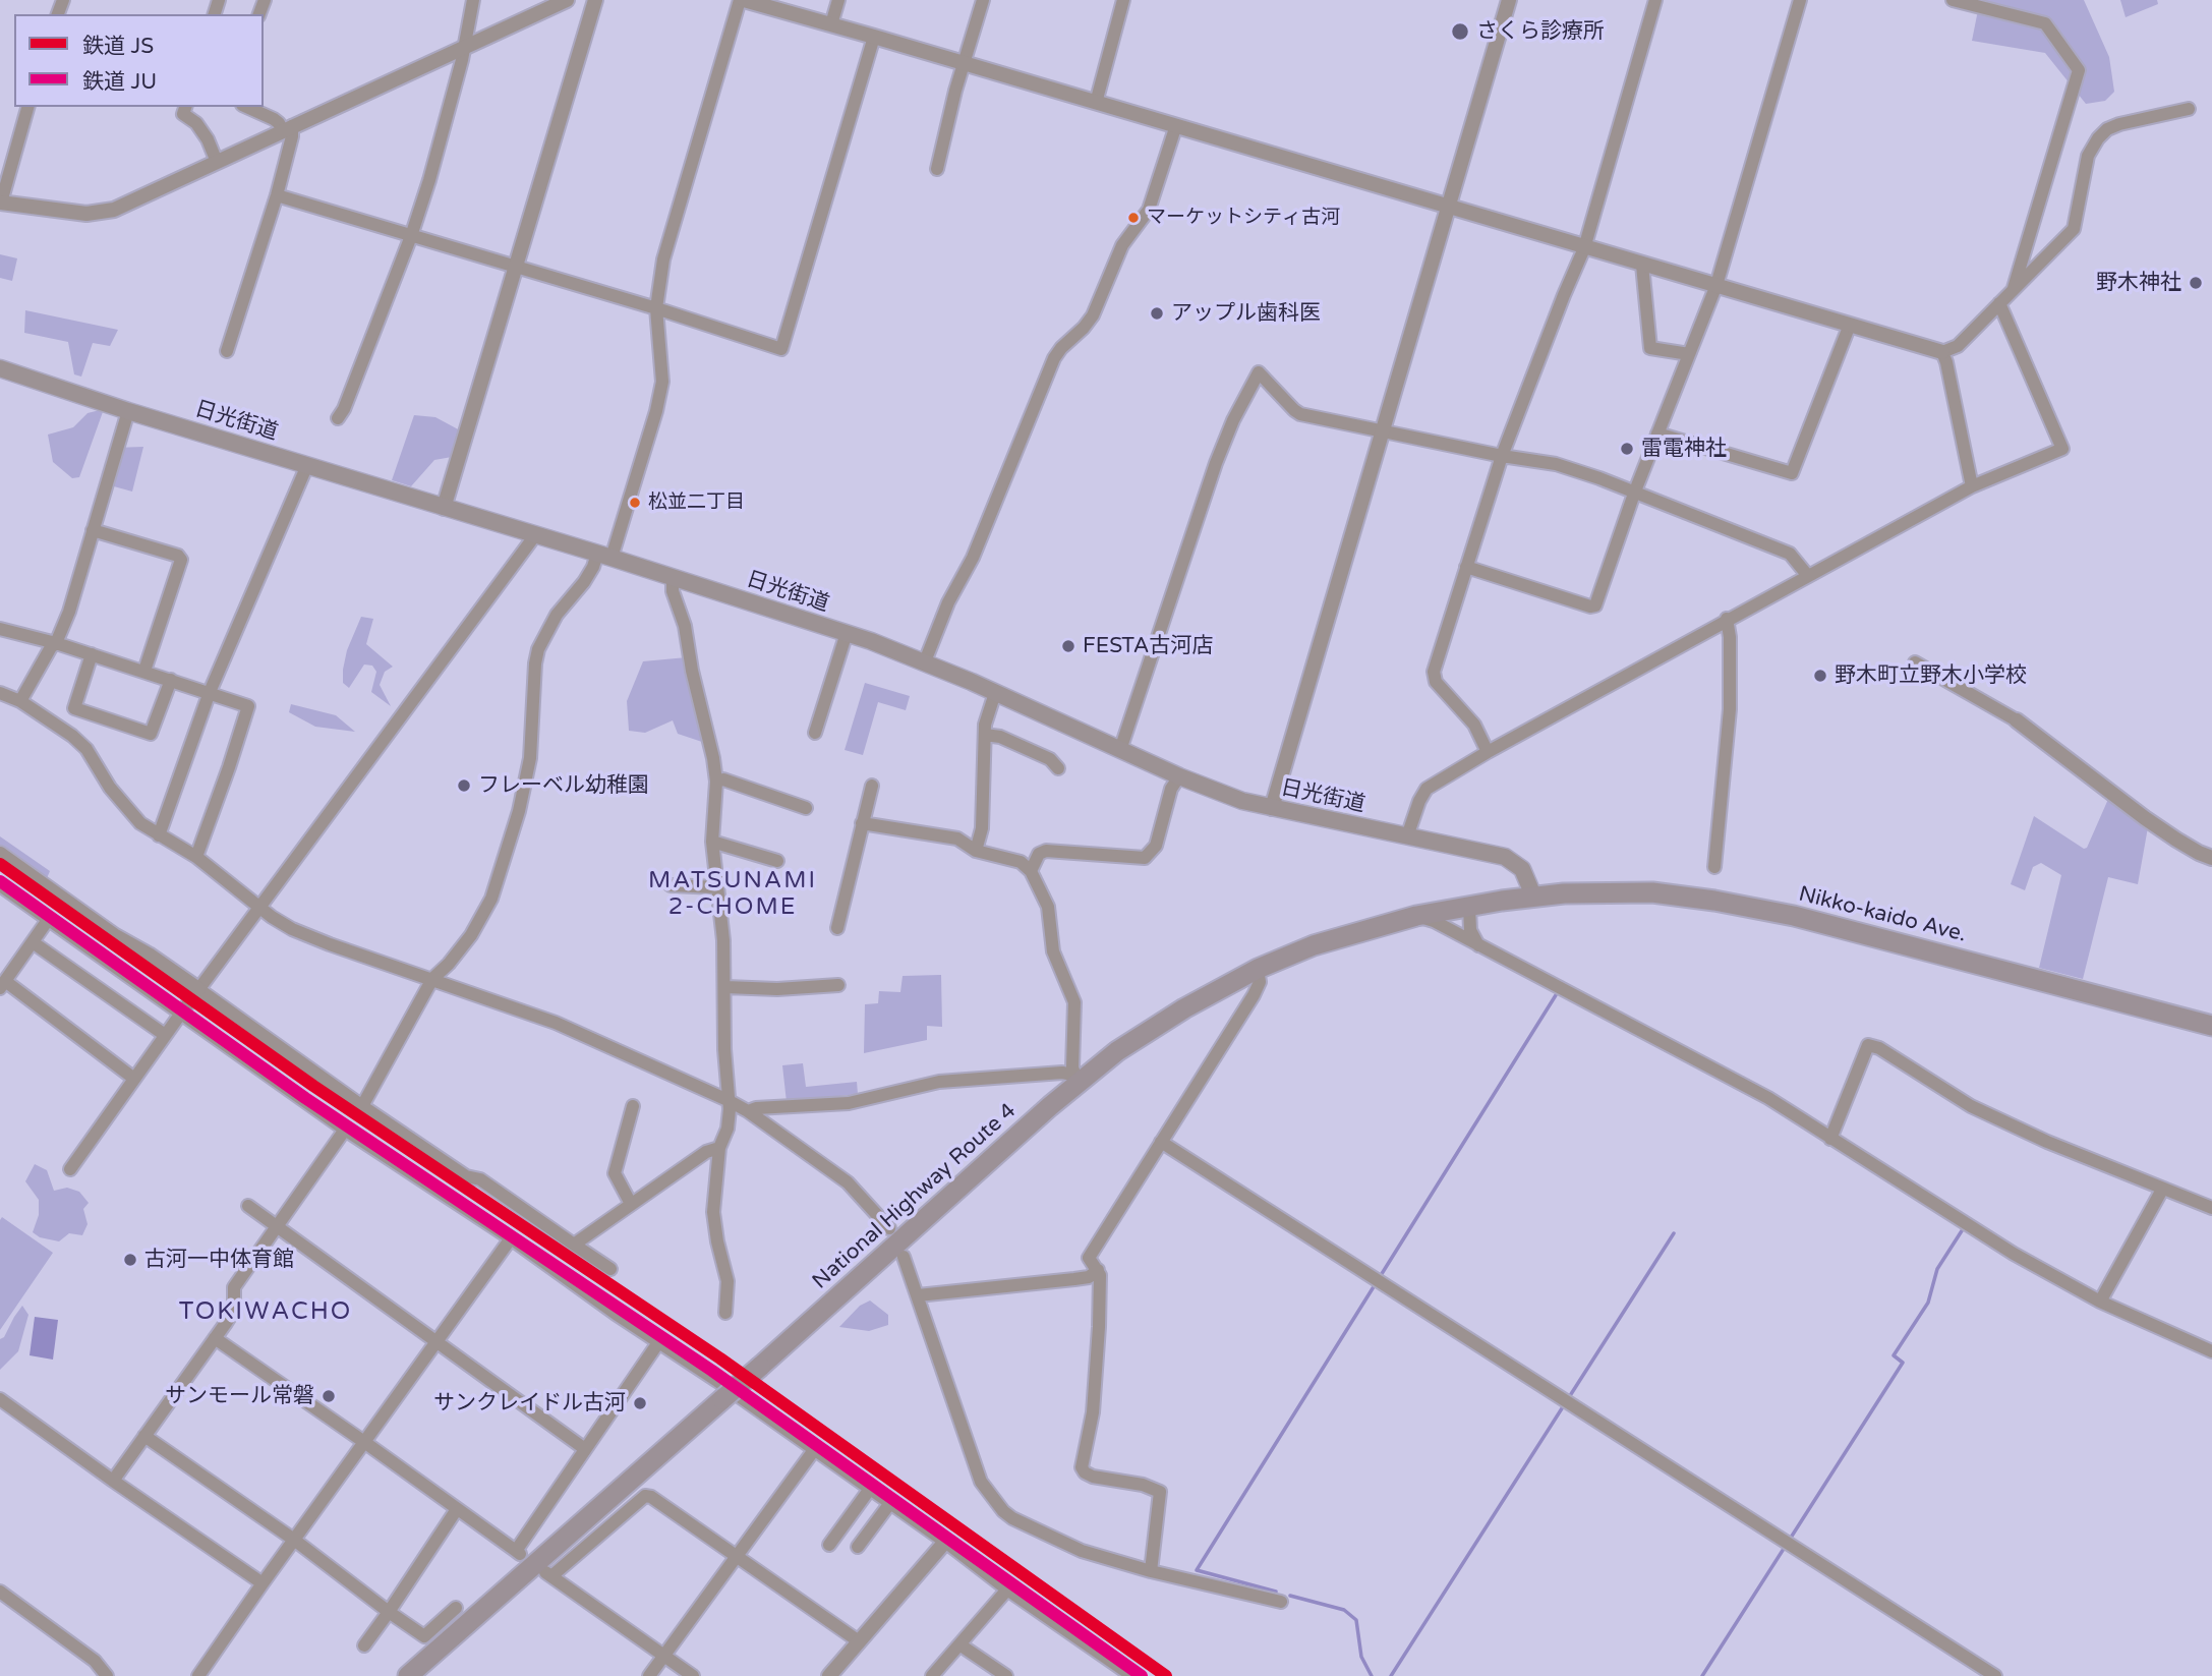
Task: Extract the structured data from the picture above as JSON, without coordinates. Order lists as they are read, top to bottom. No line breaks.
{"streets":{"highway":["Nikko-kaido Ave.","National Highway Route 4"],"main road":["日光街道"]},"crossings":[["日光街道","Nikko-kaido Ave."],["日光街道","National Highway Route 4"],["Nikko-kaido Ave.","National Highway Route 4"]],"districts":["MATSUNAMI 2-CHOME","TOKIWACHO"],"places":["さくら診療所","マーケットシティ古河","野木神社","アップル歯科医","雷電神社","松並二丁目","FESTA古河店","野木町立野木小学校","フレーベル幼稚園","古河一中体育館","サンモール常磐","サンクレイドル古河"],"lines":["rail line JS","rail line JU"],"legend":["鉄道 JS","鉄道 JU"]}
